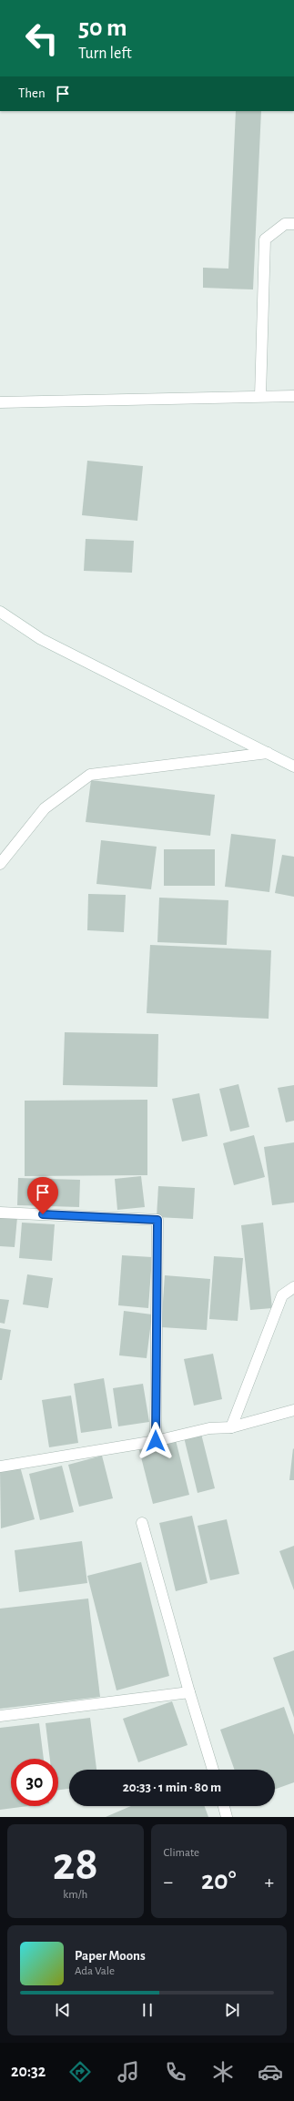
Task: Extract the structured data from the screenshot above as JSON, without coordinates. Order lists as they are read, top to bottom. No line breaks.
{"page":{"turn":["50 m","Turn left"],"then":"Then","limit":"30","trip":"20:33 · 1 min · 80 m","tile":[["28","km/h"],"Climate"],"heat":["−","20°","+"],"song":["Paper Moons","Ada Vale"],"tabs":"20:32"}}
